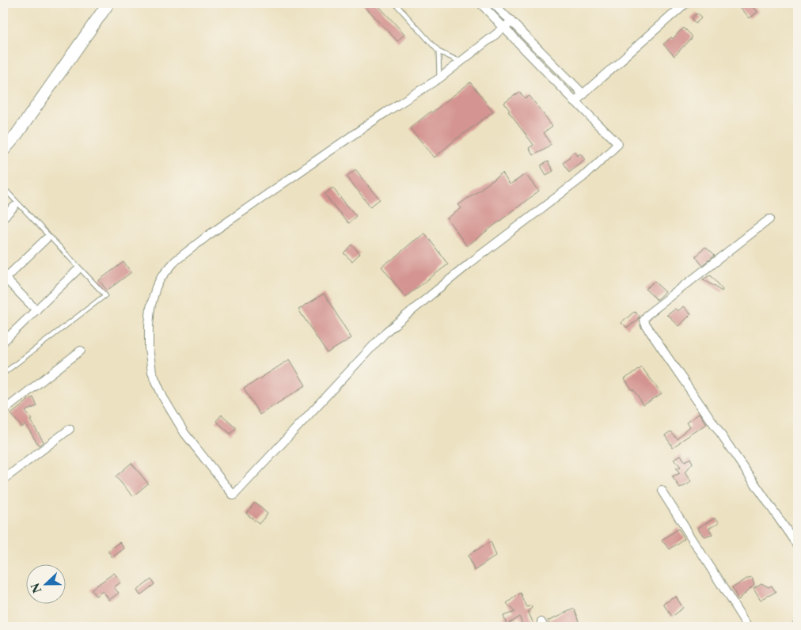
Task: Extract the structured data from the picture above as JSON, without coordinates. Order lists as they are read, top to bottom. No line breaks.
{"north":"left"}
